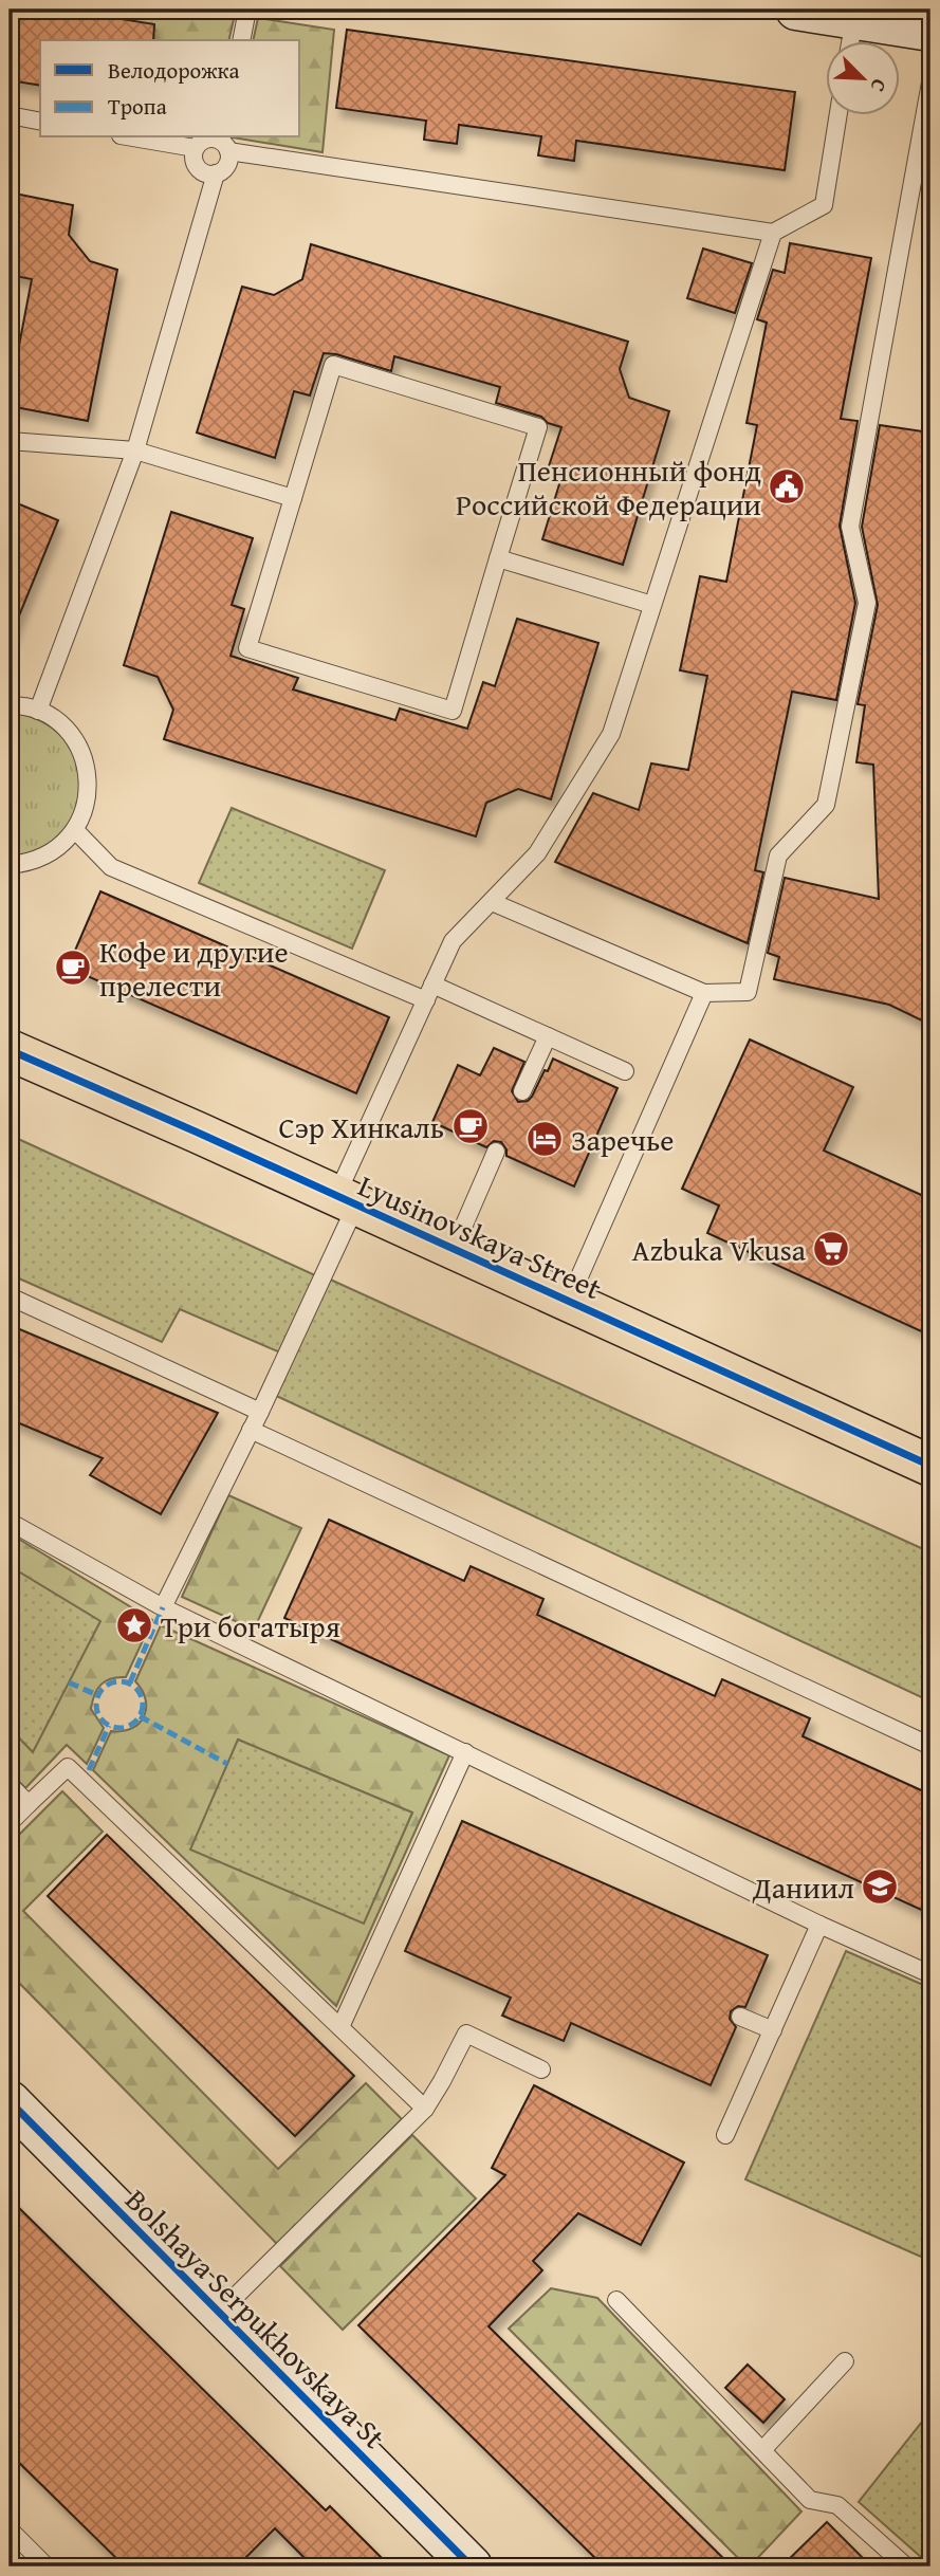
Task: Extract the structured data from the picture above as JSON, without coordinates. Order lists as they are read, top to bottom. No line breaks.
{"streets":{"main road":["Lyusinovskaya Street"],"street":["Bolshaya Serpukhovskaya St"]},"places":{"public building":["Пенсионный фонд Российской Федерации"],"cafe":["Кофе и другие прелести","Сэр Хинкаль"],"hotel":["Заречье"],"supermarket":["Azbuka Vkusa"],"place":["Три богатыря"],"school or university":["Даниил"]},"legend":["Велодорожка","Тропа"],"north":"bottom right"}
